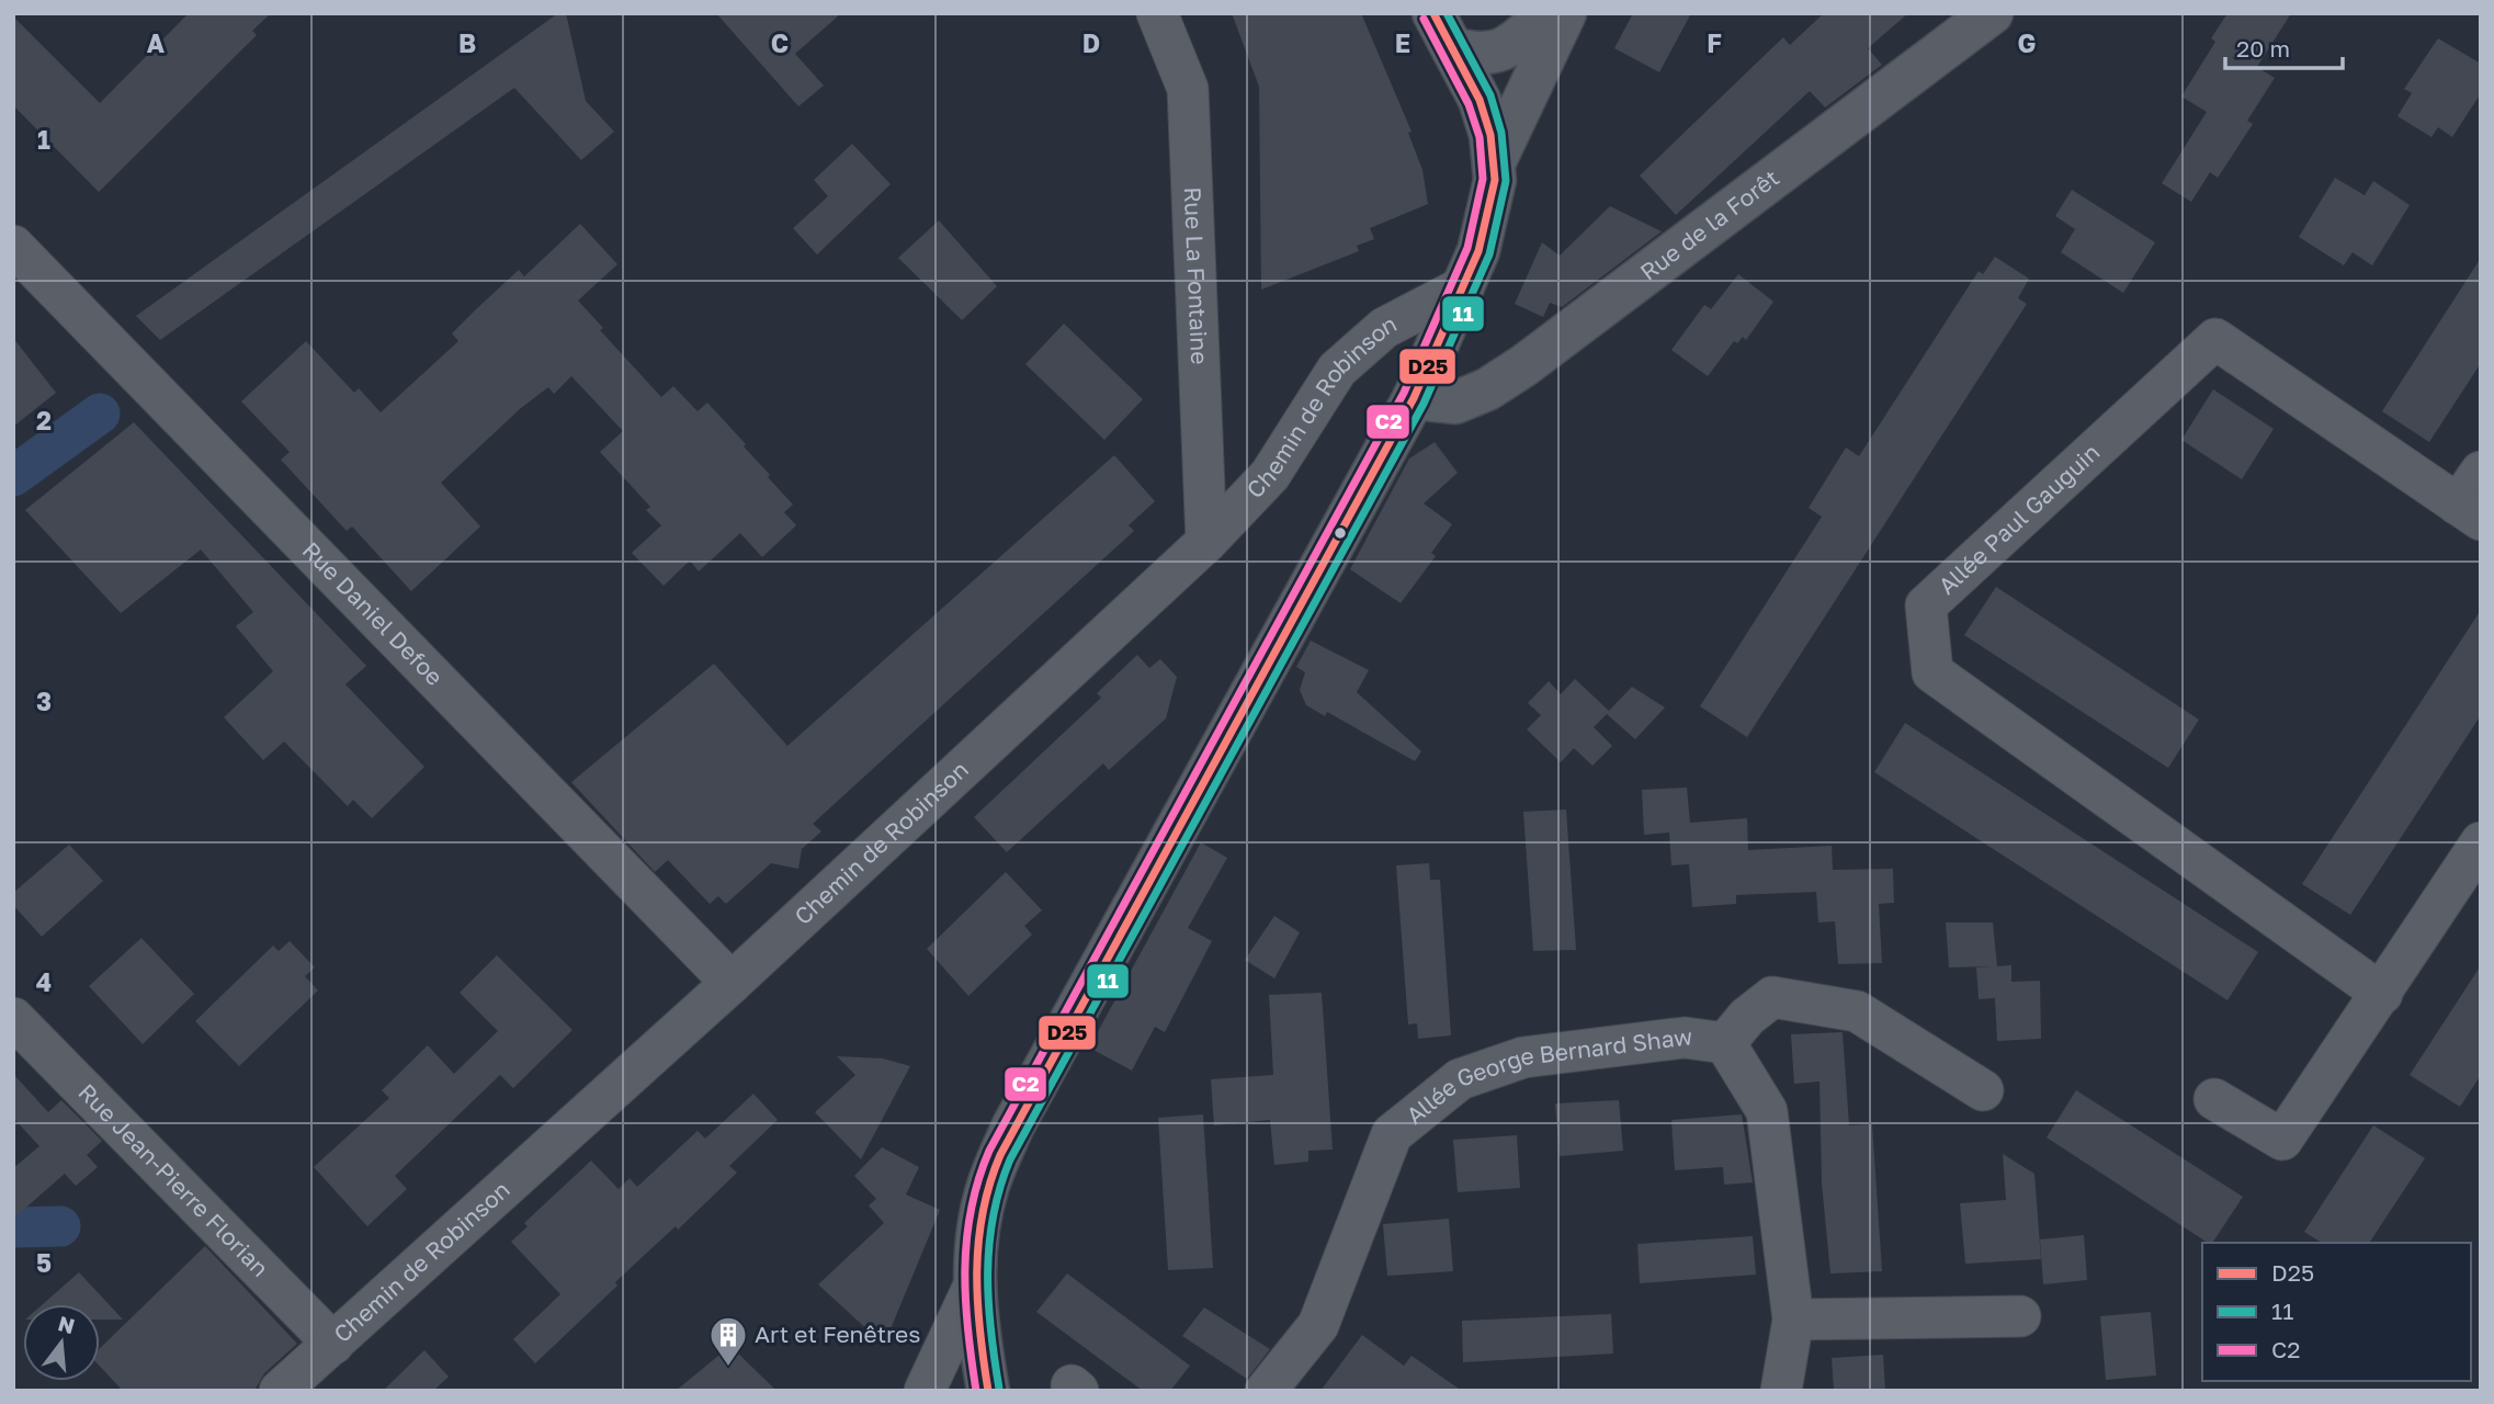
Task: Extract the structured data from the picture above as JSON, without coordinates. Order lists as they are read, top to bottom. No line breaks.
{"streets":{"main road":["Rue de la Forêt"],"street":["Rue La Fontaine","Chemin de Robinson","Allée Paul Gauguin","Rue Daniel Defoe","Allée George Bernard Shaw","Rue Jean-Pierre Florian"]},"crossings":[["Rue La Fontaine","Chemin de Robinson"],["Chemin de Robinson","Rue Daniel Defoe"],["Chemin de Robinson","Rue Jean-Pierre Florian"]],"places":{"building":["Art et Fenêtres"]},"lines":["transit line D25","transit line 11","transit line C2"],"legend":["D25","11","C2"],"scale_bar":"20 m","north":"top","grid":{"columns":["A","B","C","D","E","F","G"],"rows":["1","2","3","4","5"]}}
